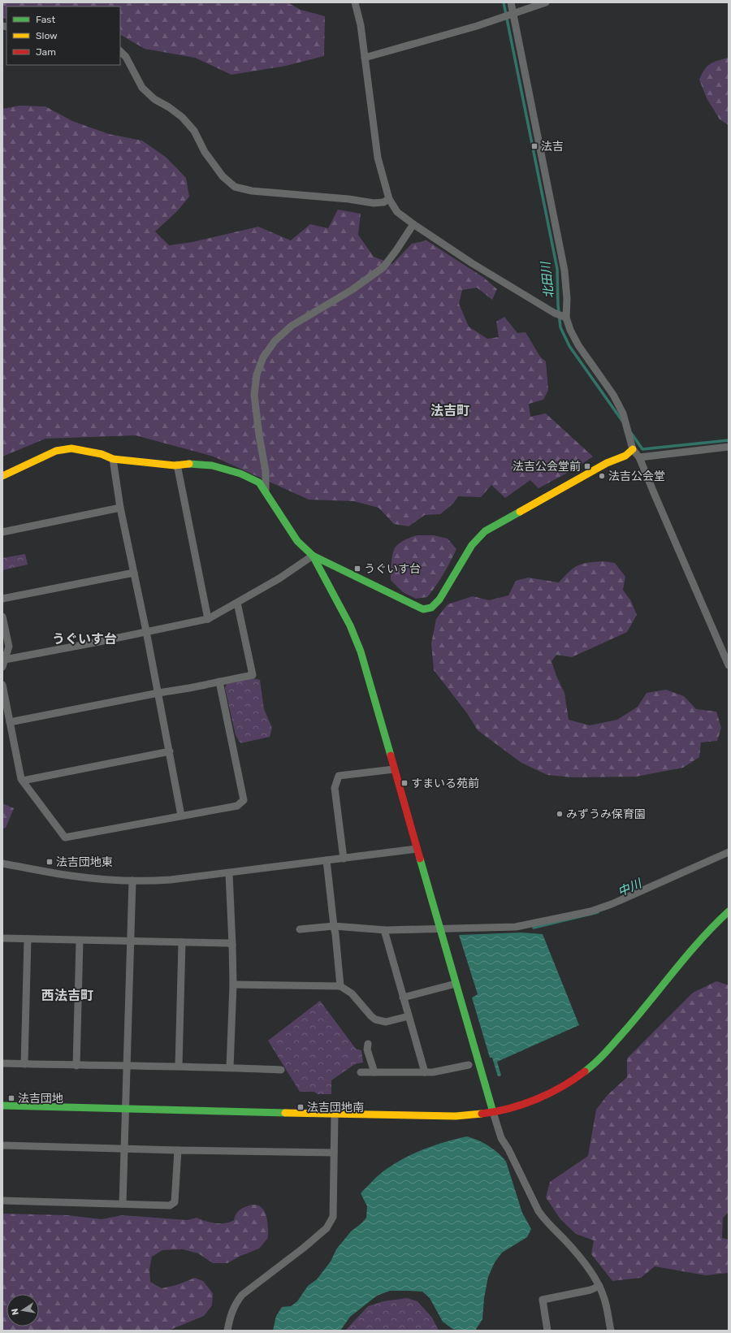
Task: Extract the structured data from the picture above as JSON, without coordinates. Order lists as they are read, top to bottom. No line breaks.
{"districts":["法吉町","うぐいす台","西法吉町"],"water":["北田川","中川"],"places":{"transit":["法吉","法吉公会堂前","うぐいす台","すまいる苑前","法吉団地東","法吉団地","法吉団地南"],"other":["法吉公会堂","みずうみ保育園"]},"legend":["Fast","Slow","Jam"],"north":"left"}
